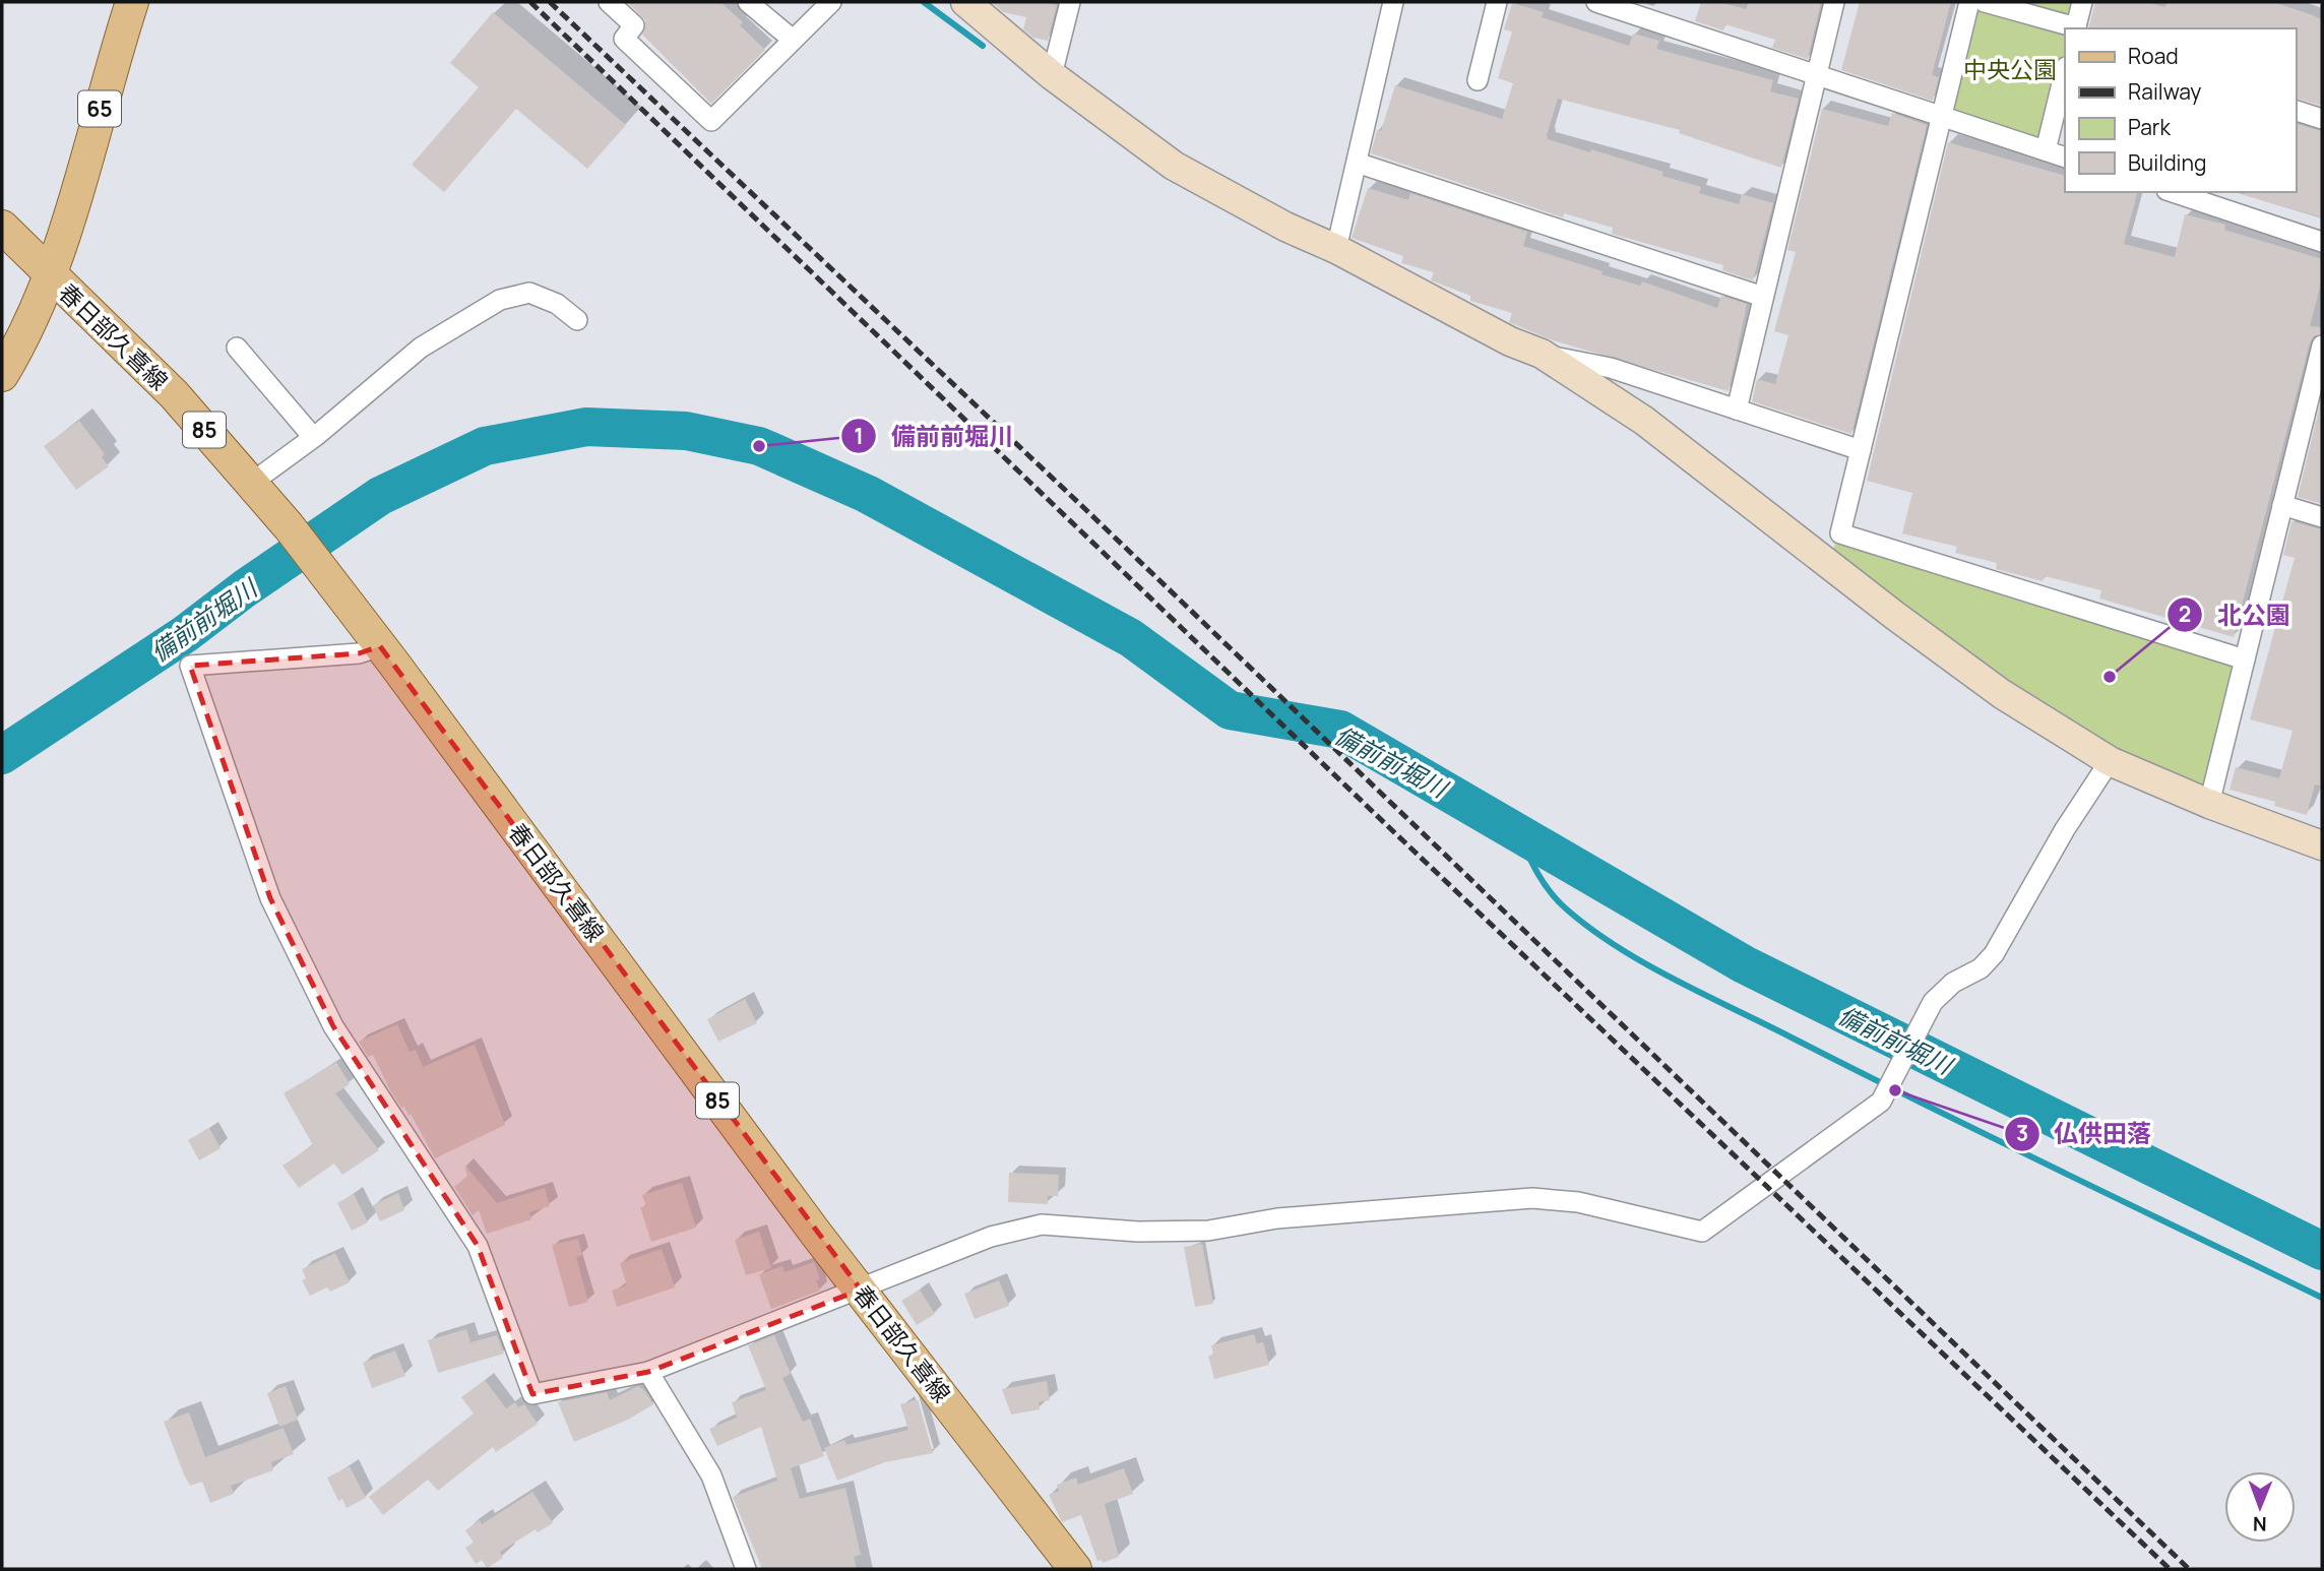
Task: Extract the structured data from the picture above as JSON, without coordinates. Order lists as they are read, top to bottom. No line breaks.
{"streets":{"main road":["65","春日部久喜線","85"]},"crossings":[["65","春日部久喜線"]],"water":["備前前堀川"],"parks":["中央公園"],"places":["備前前堀川","北公園","仏供田落"],"legend":["Road","Railway","Park","Building"],"north":"bottom"}
